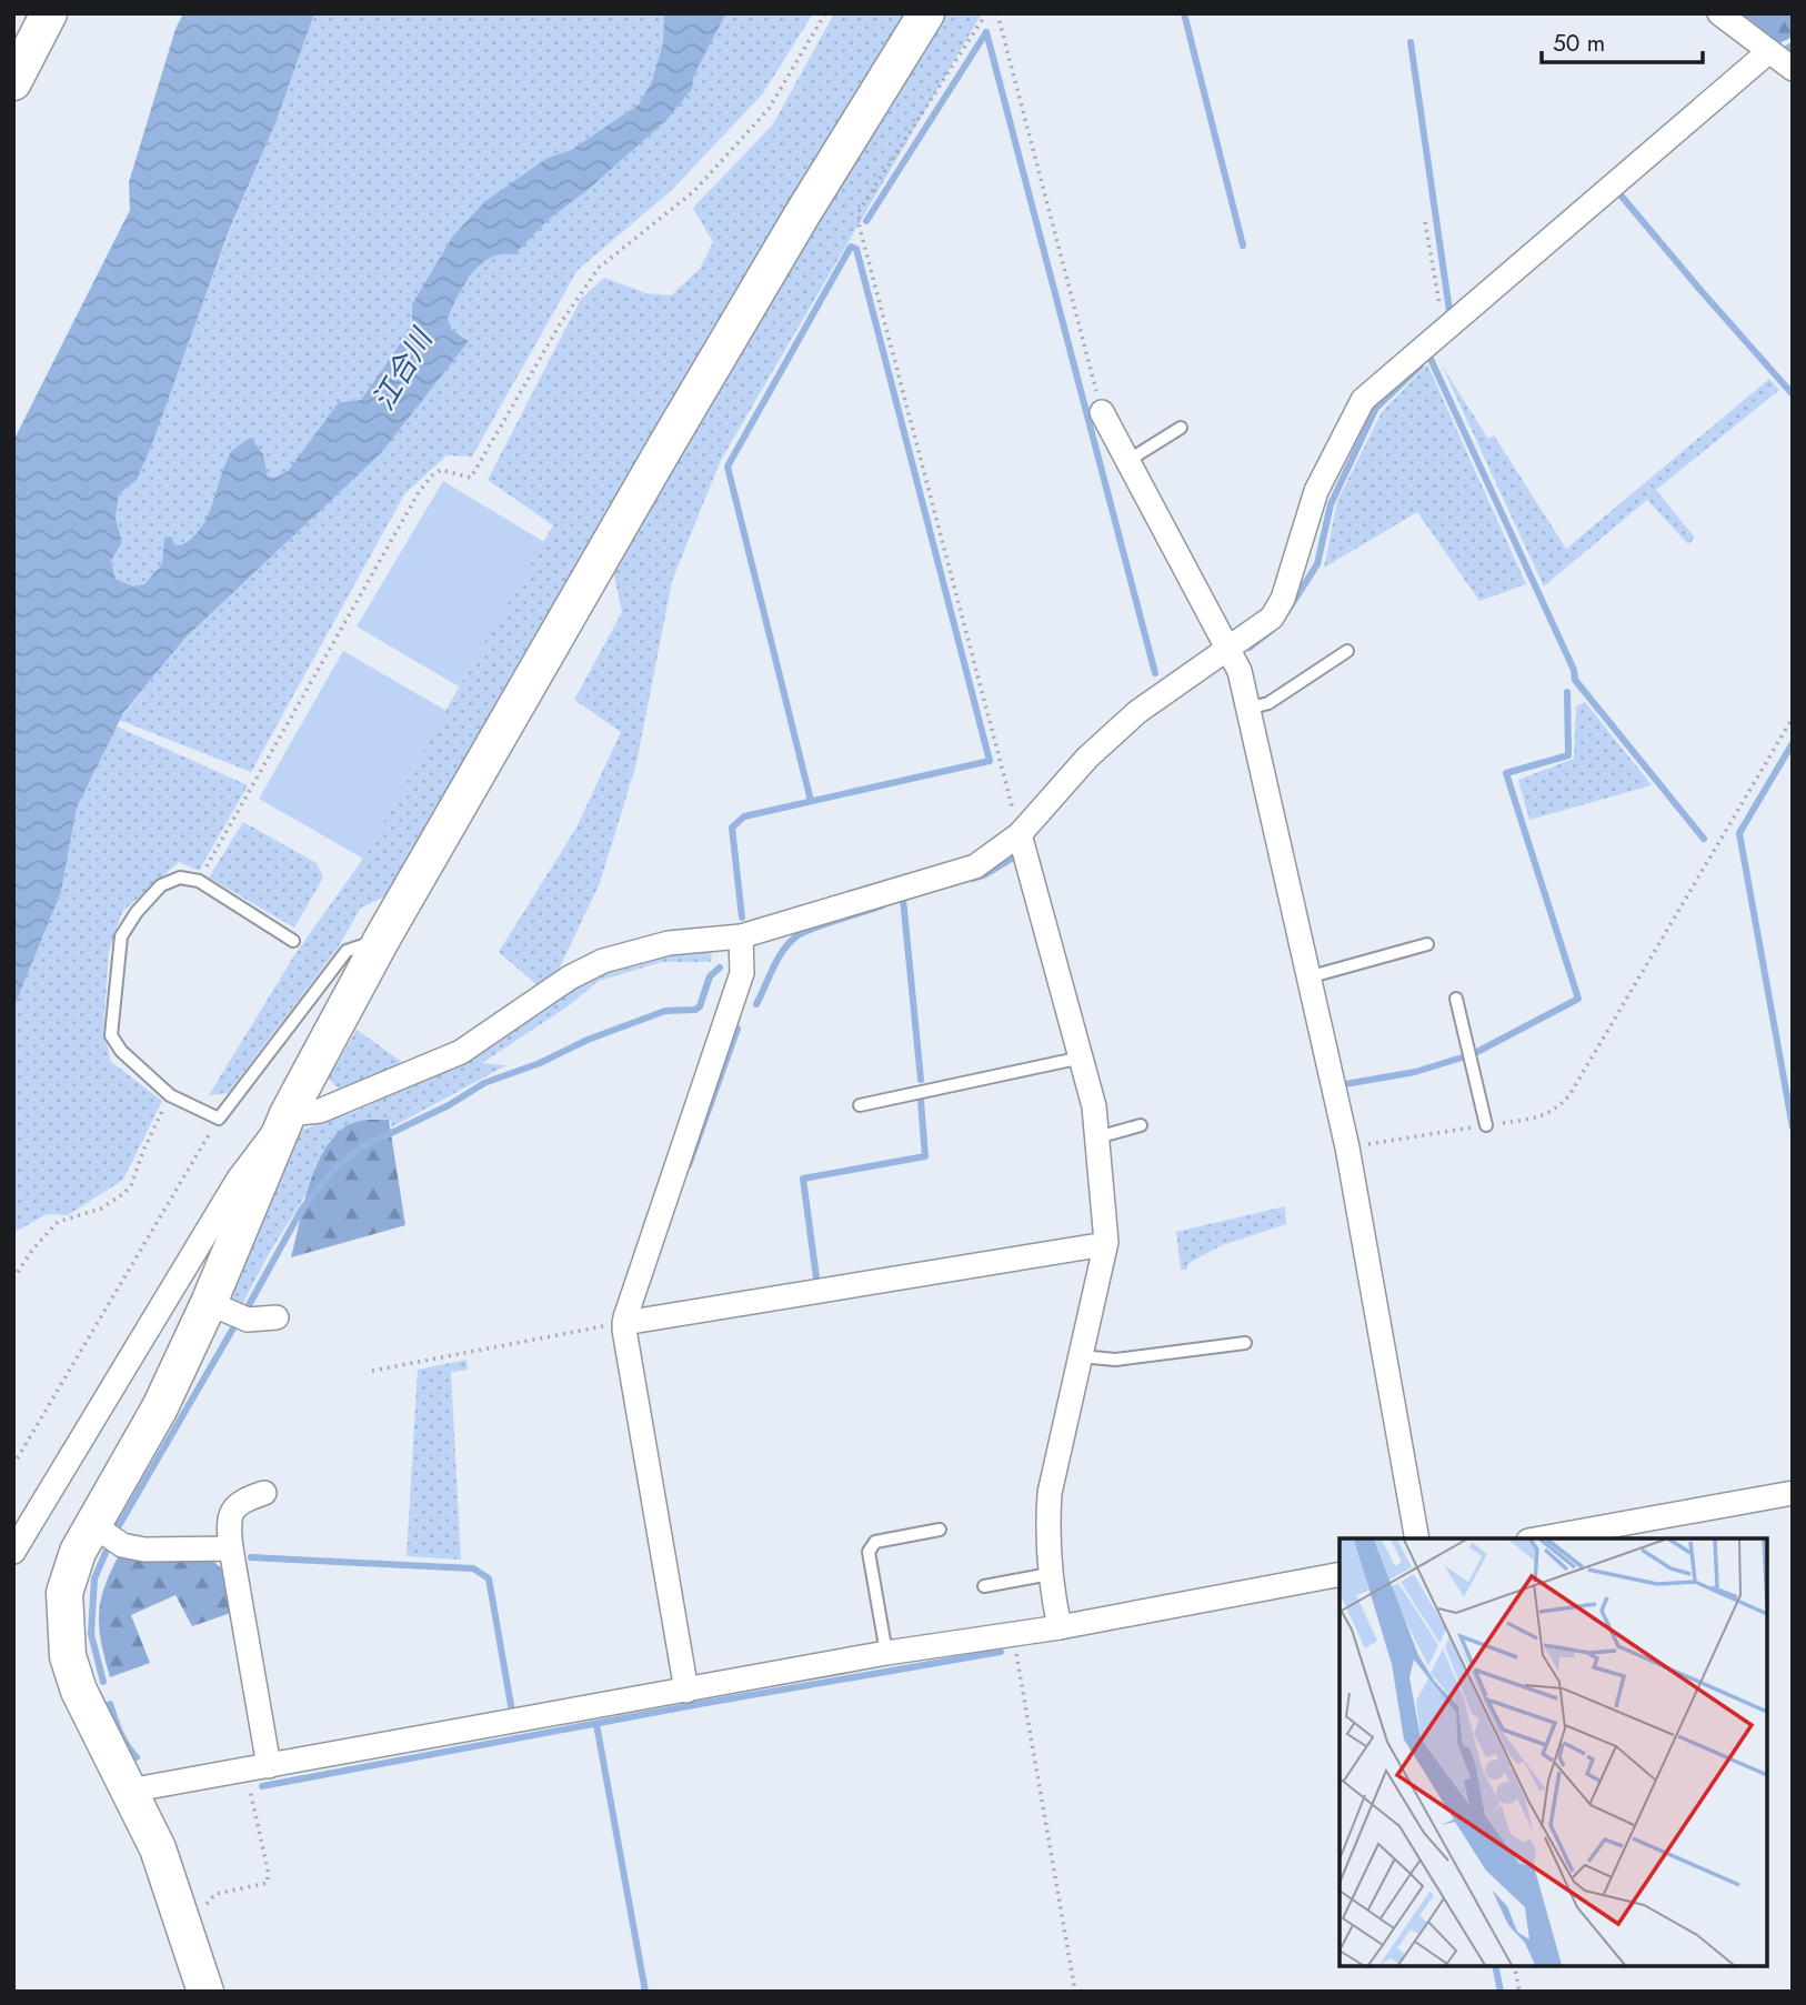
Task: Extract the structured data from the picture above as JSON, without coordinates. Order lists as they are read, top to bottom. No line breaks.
{"water":["江合川"],"scale_bar":"50 m"}
